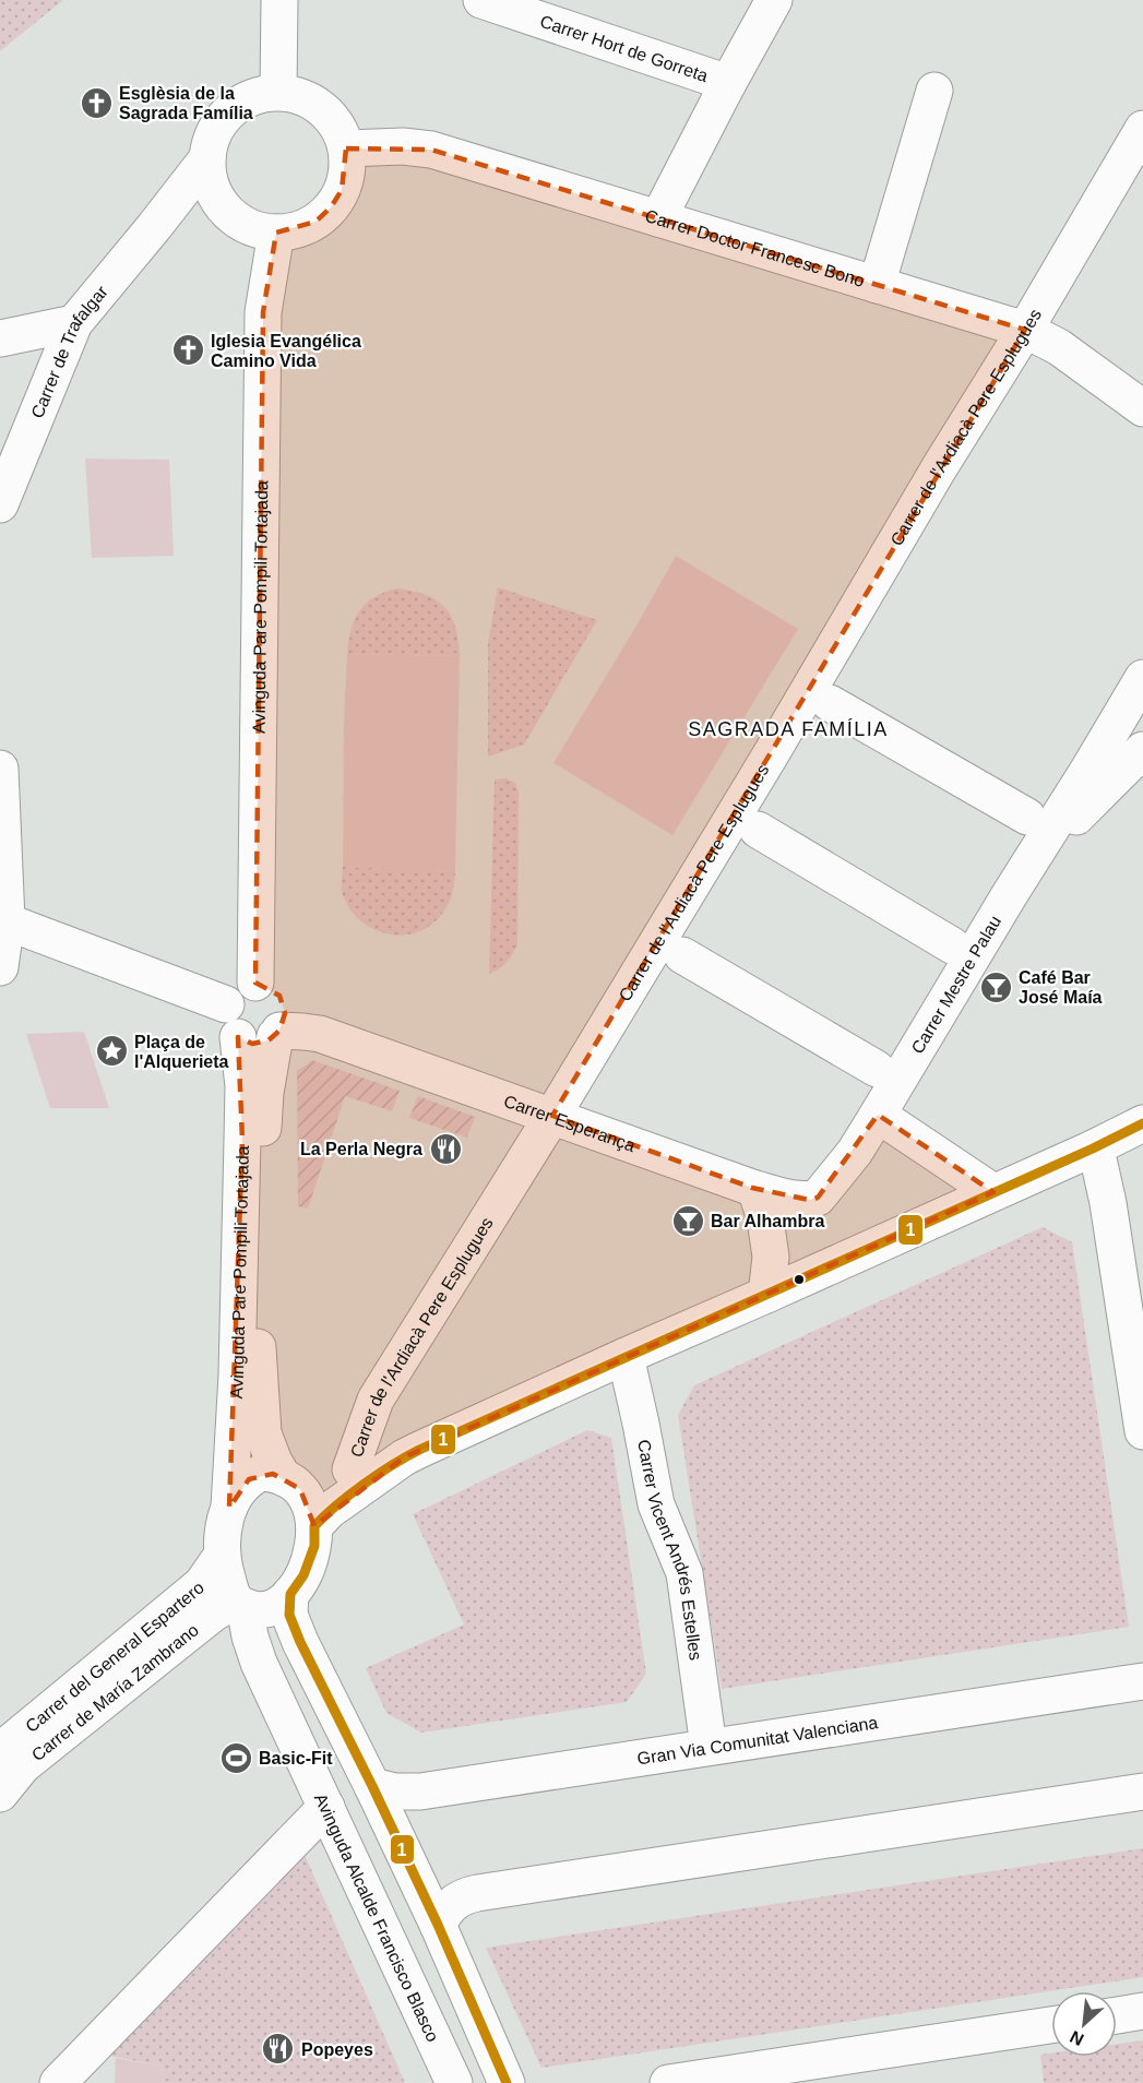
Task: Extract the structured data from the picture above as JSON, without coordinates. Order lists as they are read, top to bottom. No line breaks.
{"streets":{"street":["Carrer Hort de Gorreta","Carrer Doctor Francesc Bono","Carrer de Trafalgar","Carrer de l'Ardiacà Pere Esplugues","Avinguda Pare Pompili Tortajada","Carrer Mestre Palau","Carrer Esperança","Carrer Vicent Andrés Estelles","Carrer del General Espartero","Carrer de María Zambrano","Gran Via Comunitat Valenciana","Avinguda Alcalde Francisco Blasco"]},"crossings":[["Carrer Doctor Francesc Bono","Carrer de Trafalgar"],["Carrer Doctor Francesc Bono","Carrer de l'Ardiacà Pere Esplugues"],["Carrer Doctor Francesc Bono","Avinguda Pare Pompili Tortajada"],["Carrer de Trafalgar","Avinguda Pare Pompili Tortajada"],["Carrer de l'Ardiacà Pere Esplugues","Carrer Esperança"],["Avinguda Pare Pompili Tortajada","Carrer Esperança"],["Avinguda Pare Pompili Tortajada","Carrer del General Espartero"],["Avinguda Pare Pompili Tortajada","Carrer de María Zambrano"],["Avinguda Pare Pompili Tortajada","Avinguda Alcalde Francisco Blasco"],["Carrer Mestre Palau","Carrer Esperança"],["Carrer Vicent Andrés Estelles","Gran Via Comunitat Valenciana"],["Carrer del General Espartero","Carrer de María Zambrano"],["Carrer del General Espartero","Avinguda Alcalde Francisco Blasco"],["Carrer de María Zambrano","Avinguda Alcalde Francisco Blasco"]],"districts":["SAGRADA FAMÍLIA"],"places":{"church":["Esglèsia de la Sagrada Família","Iglesia Evangélica Camino Vida"],"bar":["Café Bar José Maía","Bar Alhambra"],"place":["Plaça de l'Alquerieta"],"restaurant":["La Perla Negra","Popeyes"],"sports":["Basic-Fit"]},"lines":["transit line 1"],"north":"bottom left"}
